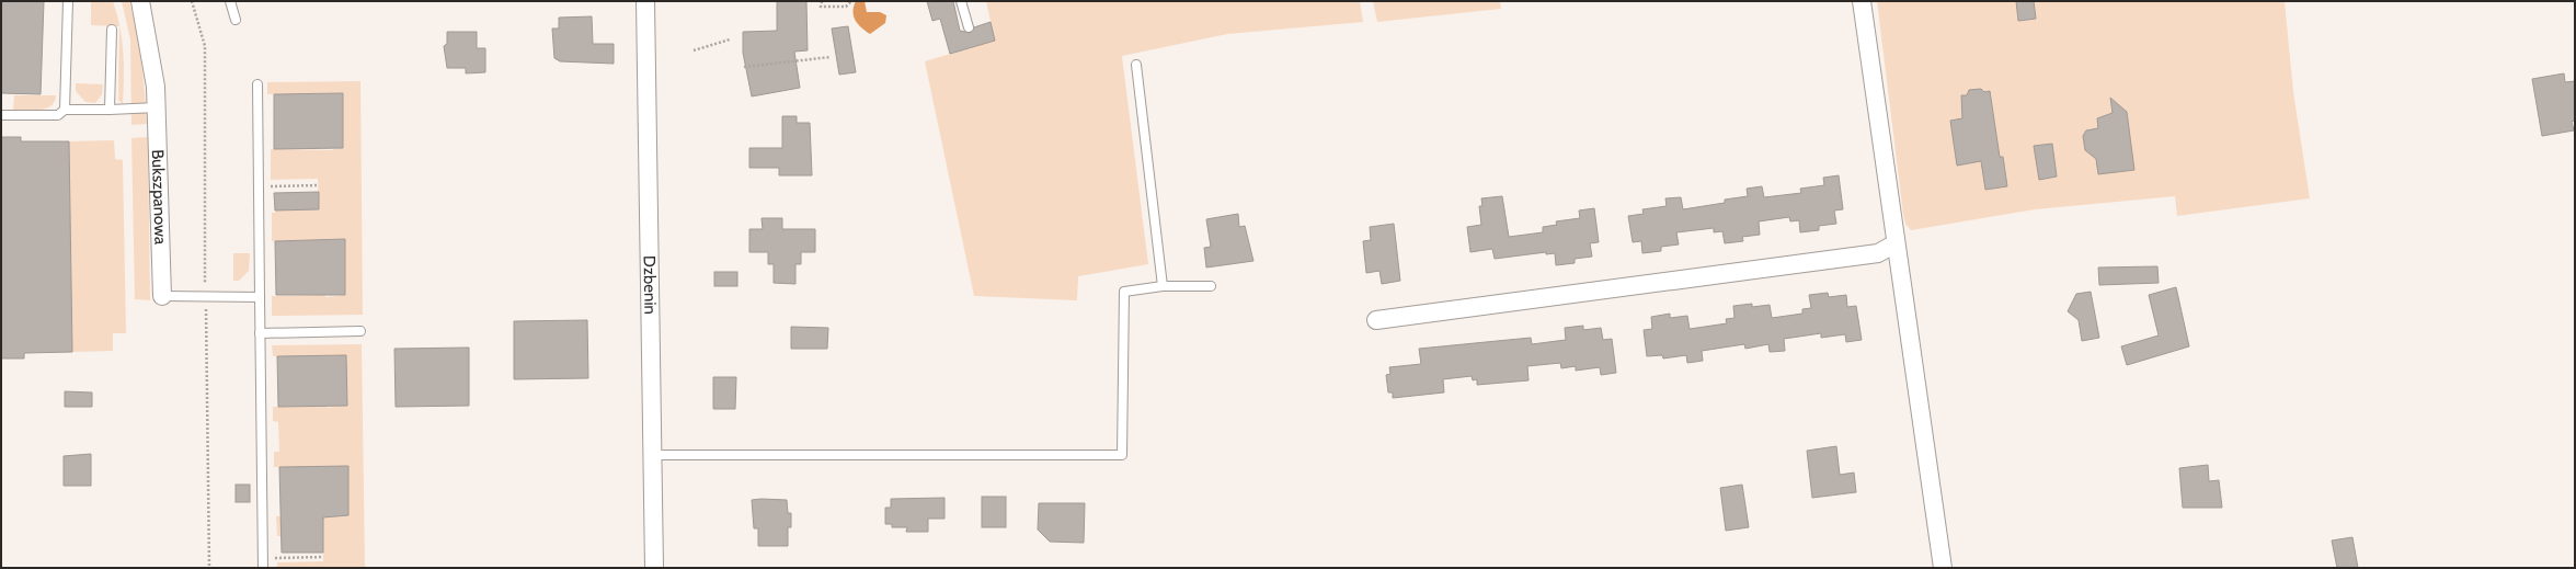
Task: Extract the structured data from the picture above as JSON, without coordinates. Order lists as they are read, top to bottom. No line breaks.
{"streets":{"street":["Bukszpanowa","Dzbenin"]}}
